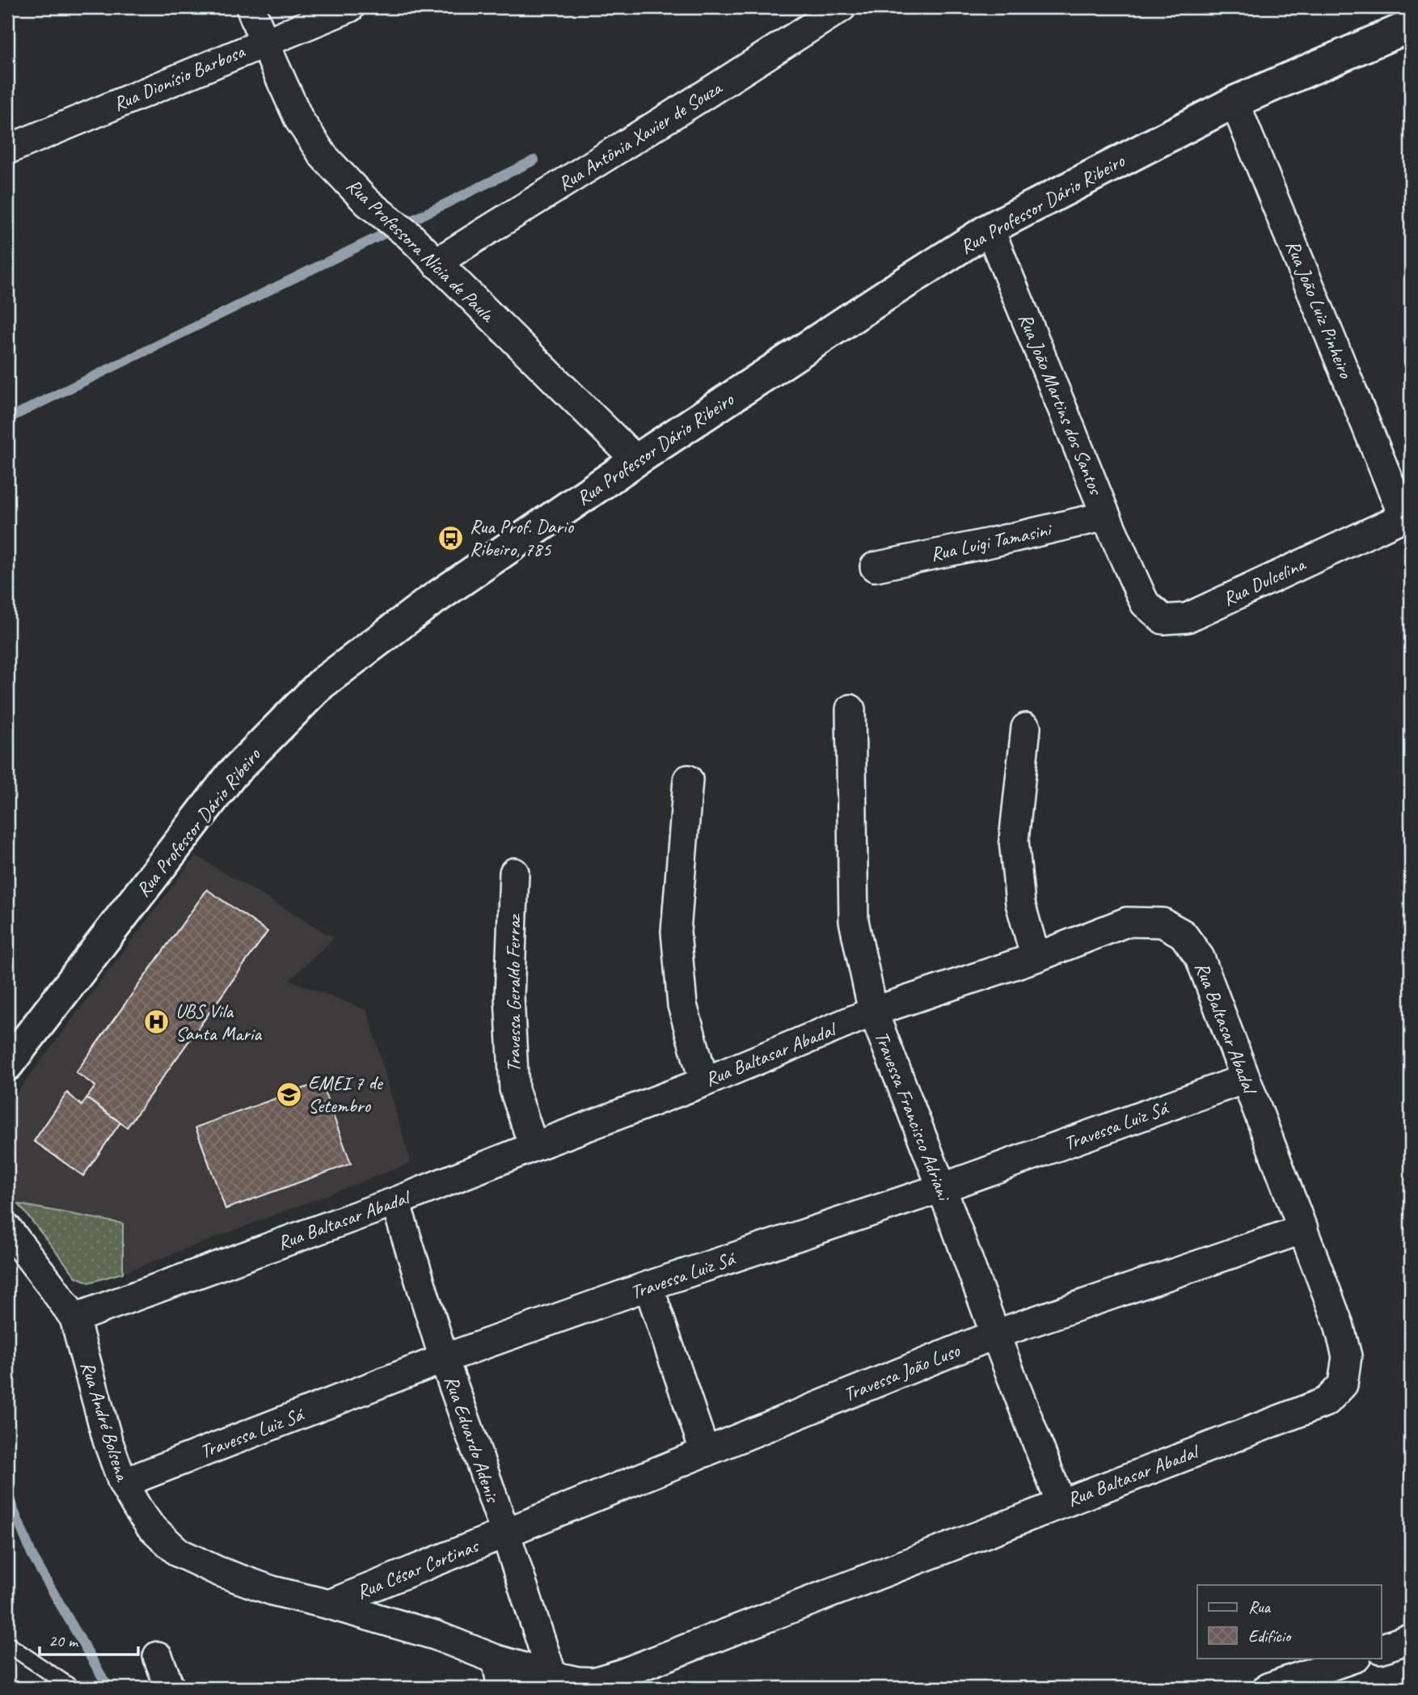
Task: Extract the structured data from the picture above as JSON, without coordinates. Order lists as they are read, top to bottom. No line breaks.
{"streets":{"street":["Rua Dionísio Barbosa","Rua Antônia Xavier de Souza","Rua Professor Dário Ribeiro","Rua Professora Nícia de Paula","Rua João Luiz Pinheiro","Rua João Martins dos Santos","Rua Luigi Tamasini","Rua Dulcelina","Travessa Geraldo Ferraz","Rua Baltasar Abadal","Travessa Francisco Adriani","Travessa Luiz Sá","Travessa João Luso","Rua André Bolsena","Rua Eduardo Adenis","Rua César Cortinas"]},"crossings":[["Rua Dionísio Barbosa","Rua Professora Nícia de Paula"],["Rua Antônia Xavier de Souza","Rua Professora Nícia de Paula"],["Rua Professor Dário Ribeiro","Rua Professora Nícia de Paula"],["Rua Professor Dário Ribeiro","Rua João Luiz Pinheiro"],["Rua Professor Dário Ribeiro","Rua João Martins dos Santos"],["Rua João Luiz Pinheiro","Rua Dulcelina"],["Rua João Martins dos Santos","Rua Luigi Tamasini"],["Rua João Martins dos Santos","Rua Dulcelina"],["Travessa Geraldo Ferraz","Rua Baltasar Abadal"],["Rua Baltasar Abadal","Travessa Francisco Adriani"],["Rua Baltasar Abadal","Travessa Luiz Sá"],["Rua Baltasar Abadal","Travessa João Luso"],["Rua Baltasar Abadal","Rua André Bolsena"],["Rua Baltasar Abadal","Rua Eduardo Adenis"],["Travessa Francisco Adriani","Travessa Luiz Sá"],["Travessa Francisco Adriani","Travessa João Luso"],["Travessa Luiz Sá","Rua André Bolsena"],["Travessa Luiz Sá","Rua Eduardo Adenis"],["Travessa João Luso","Rua Eduardo Adenis"],["Travessa João Luso","Rua César Cortinas"],["Rua André Bolsena","Rua César Cortinas"],["Rua Eduardo Adenis","Rua César Cortinas"]],"places":{"bus stop":["Rua Prof. Dario Ribeiro, 785"],"hospital":["UBS Vila Santa Maria"],"school or university":["EMEI 7 de Setembro"]},"legend":["Rua","Edifício"],"scale_bar":"20 m"}
